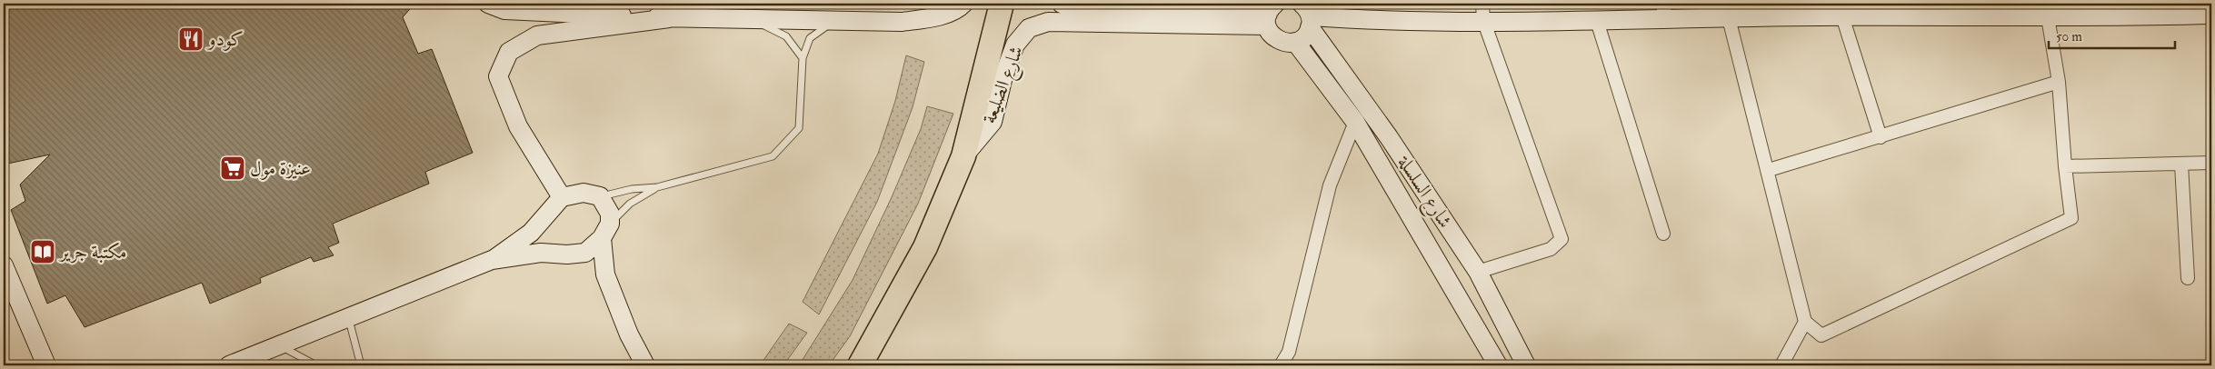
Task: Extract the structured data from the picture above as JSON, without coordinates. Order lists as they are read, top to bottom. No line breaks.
{"streets":{"street":["شارع الضليعة","شارع السلسلة"]},"places":{"restaurant":["كودو"],"supermarket":["عنيزة مول"],"library":["مكتبة جرير"]},"scale_bar":"50 m"}
